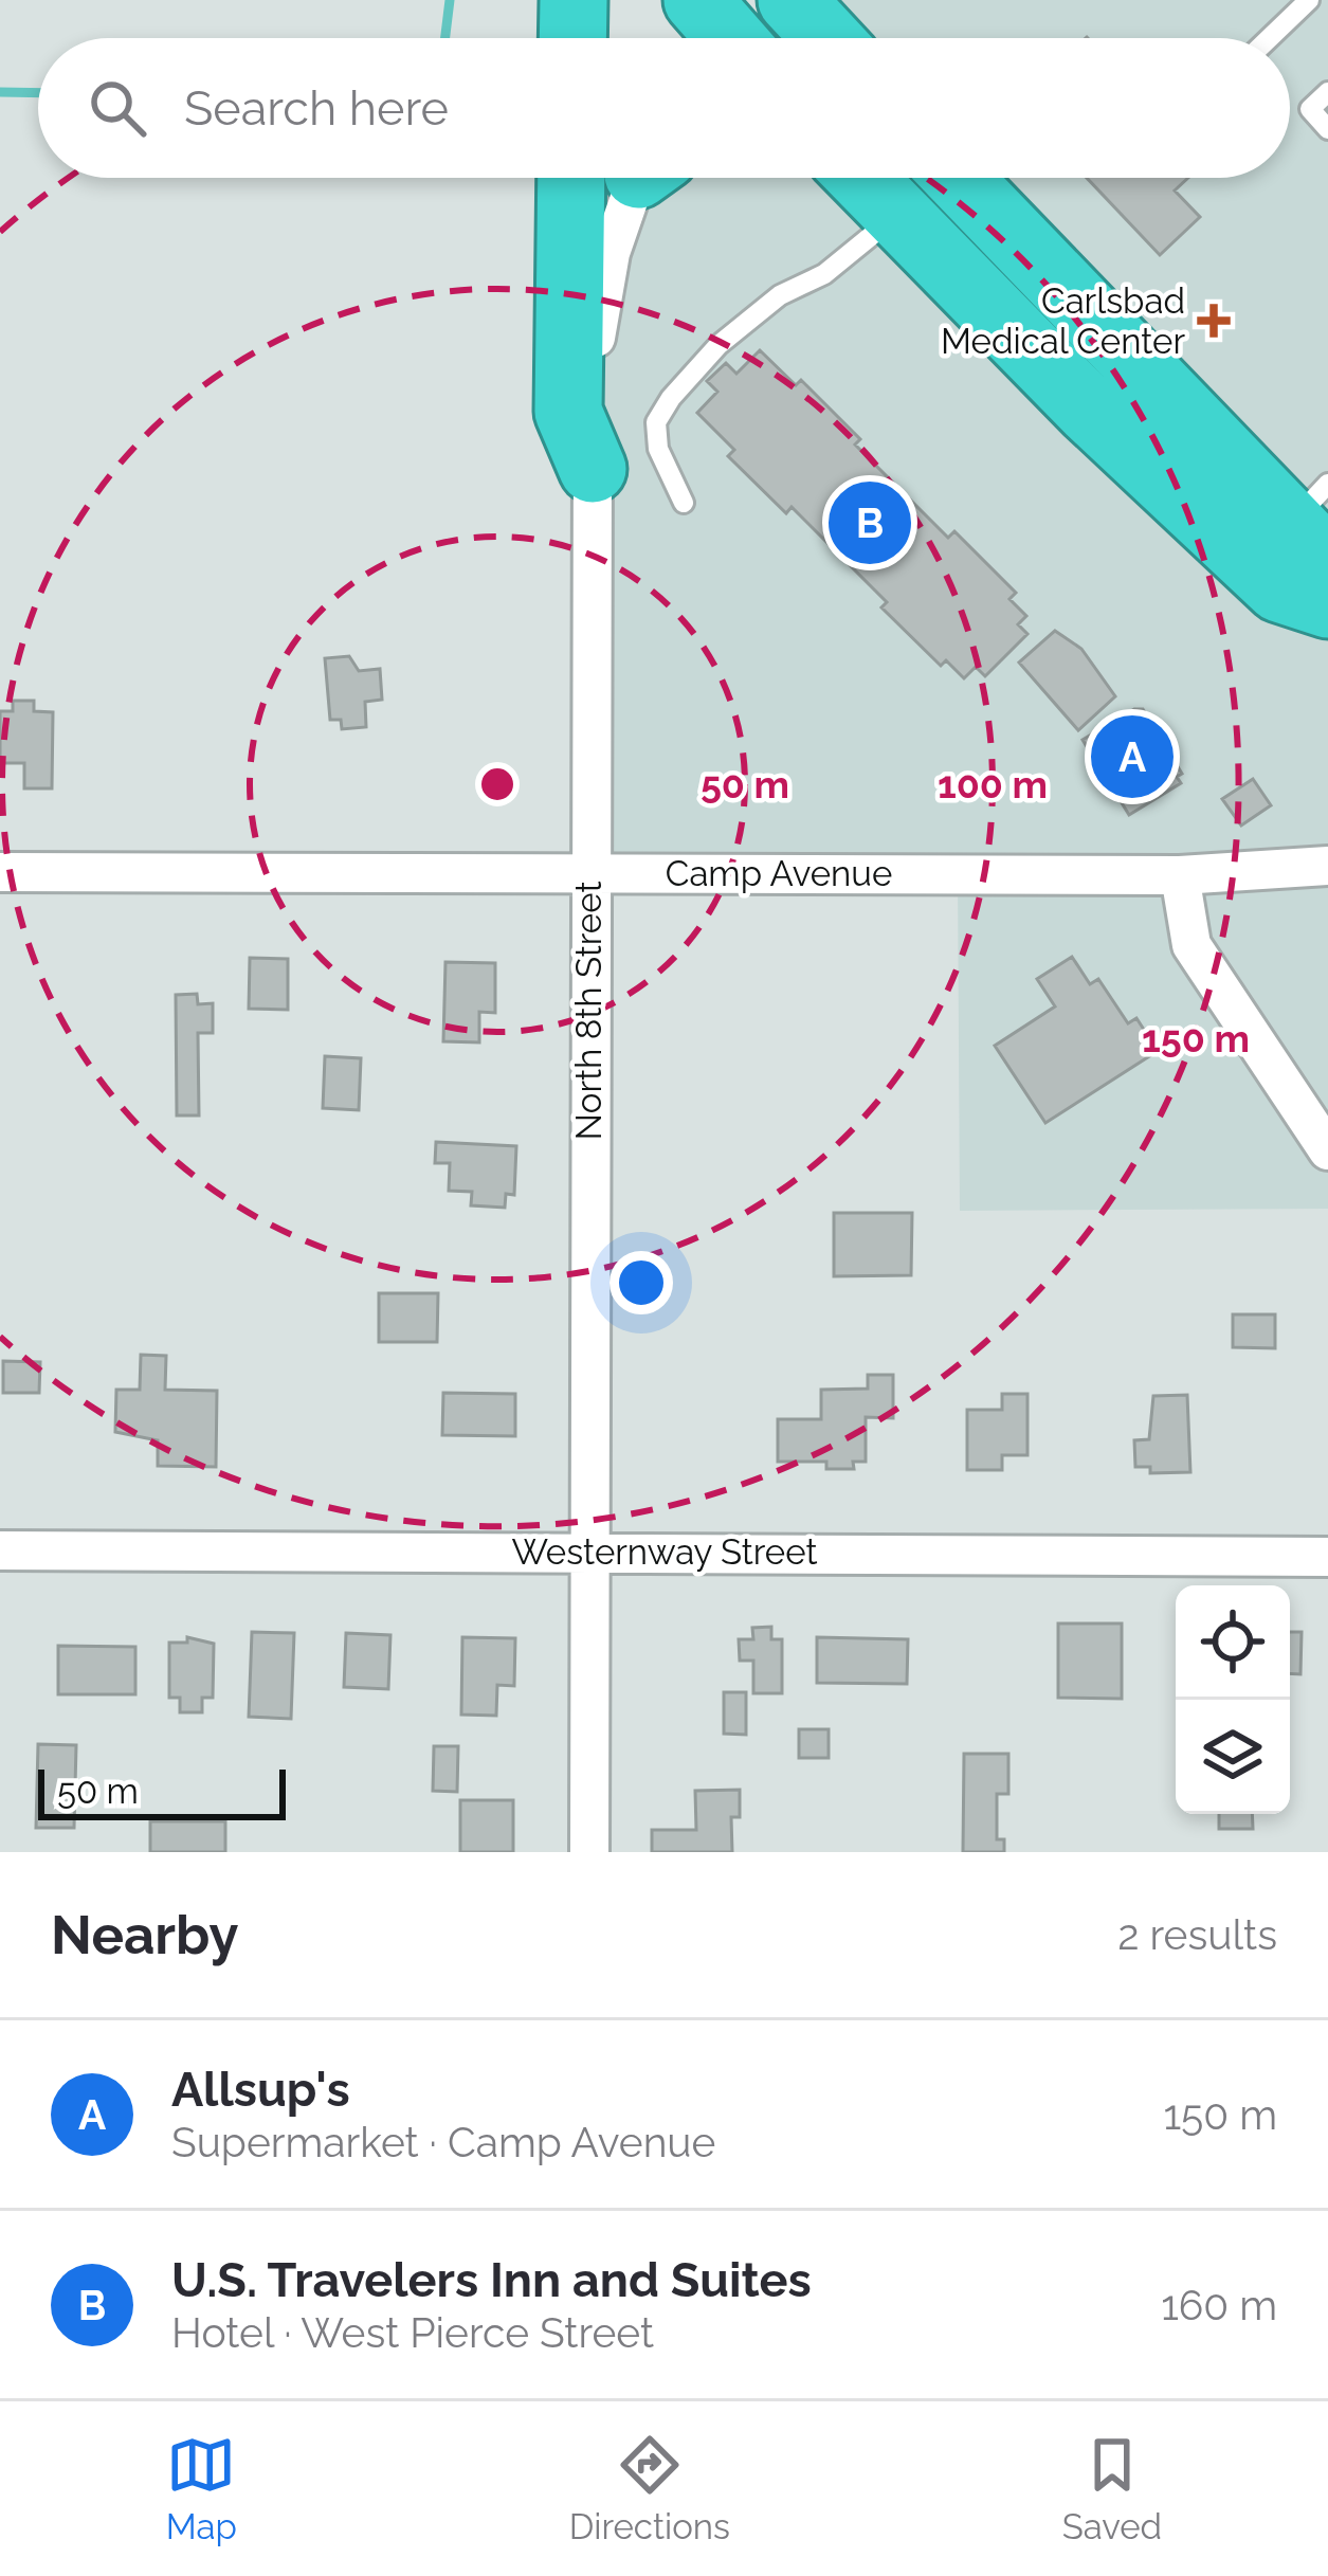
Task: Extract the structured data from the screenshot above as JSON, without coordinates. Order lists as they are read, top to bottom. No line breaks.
{"streets":{"street":["Camp Avenue","North 8th Street","Westernway Street"]},"crossings":[["Camp Avenue","North 8th Street"],["North 8th Street","Westernway Street"]],"places":{"health":["Carlsbad Medical Center"]},"scale_bar":"50 m","page":{"search":"Search here","pins":["B","A"],"scale":"50 m","heading":["Nearby","2 results"],"list":[{"mark":"A","name":"Allsup's","note":"Supermarket · Camp Avenue","value":"150 m"},{"mark":"B","name":"U.S. Travelers Inn and Suites","note":"Hotel · West Pierce Street","value":"160 m"}],"nav":["Map","Directions","Saved"]},"rings":["50 m","100 m","150 m"]}
